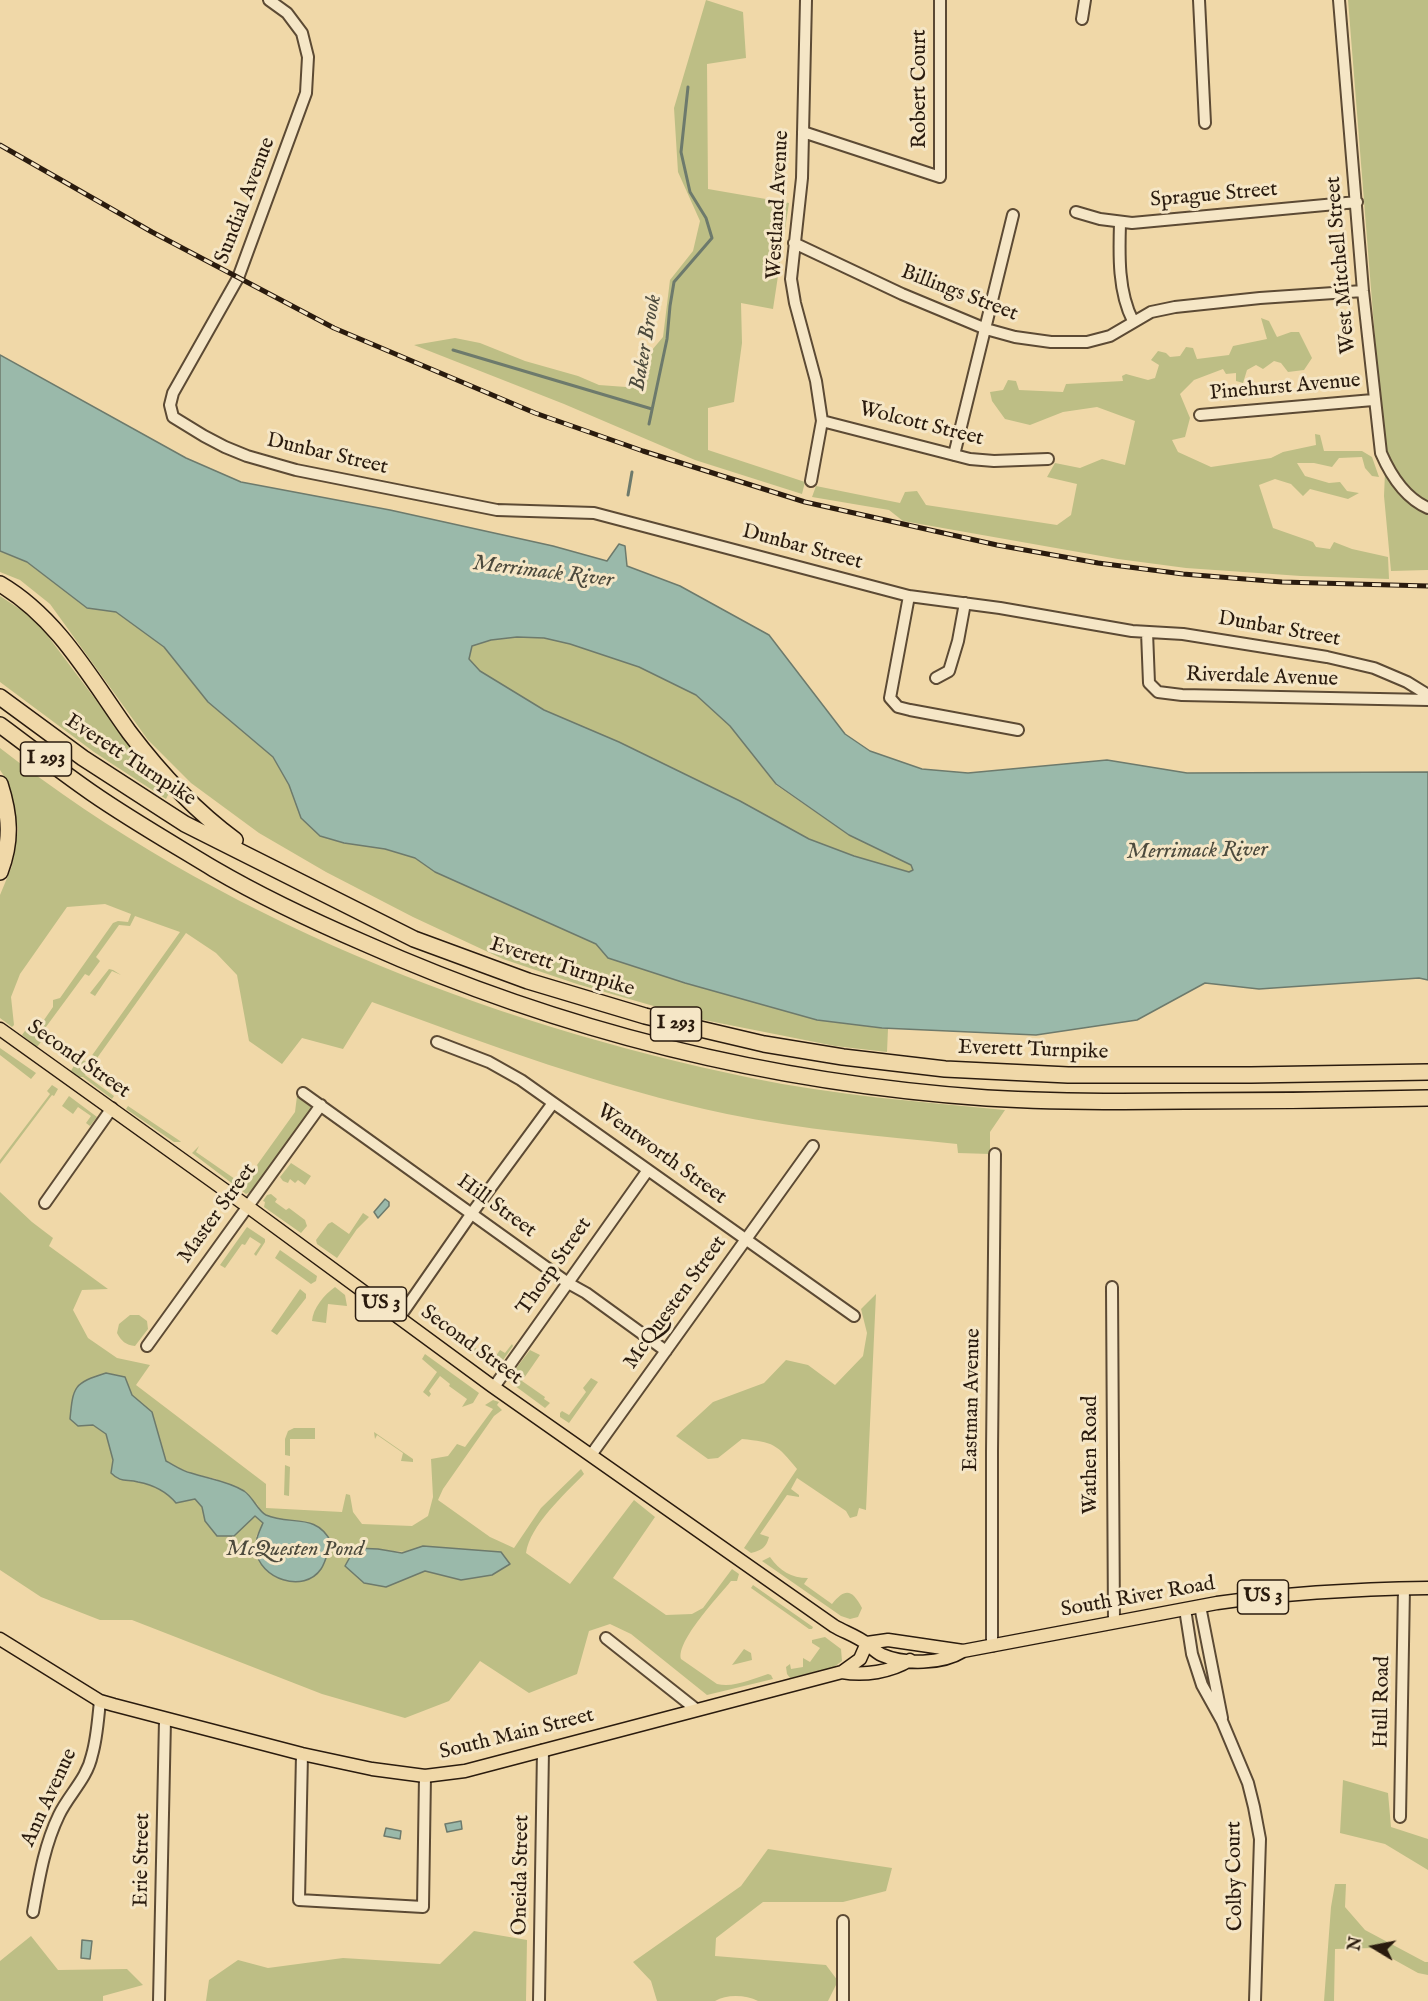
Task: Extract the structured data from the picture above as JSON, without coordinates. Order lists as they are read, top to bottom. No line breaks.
{"streets":{"highway":["I 293","Everett Turnpike"],"main road":["Second Street","US 3","South River Road","South Main Street"],"street":["Robert Court","Sprague Street","Sundial Avenue","Westland Avenue","West Mitchell Street","Billings Street","Pinehurst Avenue","Wolcott Street","Dunbar Street","Riverdale Avenue","Wentworth Street","Hill Street","Master Street","Thorp Street","McQuesten Street","Eastman Avenue","Wathen Road","Hull Road","Ann Avenue","Erie Street","Oneida Street","Colby Court"]},"crossings":[["Robert Court","Westland Avenue"],["Sprague Street","West Mitchell Street"],["Sundial Avenue","Dunbar Street"],["Westland Avenue","Billings Street"],["Westland Avenue","Wolcott Street"],["West Mitchell Street","Billings Street"],["West Mitchell Street","Pinehurst Avenue"],["Dunbar Street","Riverdale Avenue"],["Second Street","Master Street"],["Second Street","Thorp Street"],["Second Street","McQuesten Street"],["Second Street","South River Road"],["Second Street","South Main Street"],["Wentworth Street","Thorp Street"],["Wentworth Street","McQuesten Street"],["Hill Street","Master Street"],["Hill Street","Thorp Street"],["Hill Street","McQuesten Street"],["Eastman Avenue","South River Road"],["Wathen Road","South River Road"],["South River Road","Hull Road"],["South River Road","South Main Street"],["South River Road","Colby Court"],["South Main Street","Ann Avenue"],["South Main Street","Erie Street"],["South Main Street","Oneida Street"]],"water":["Baker Brook","Merrimack River","McQuesten Pond"],"north":"left"}
